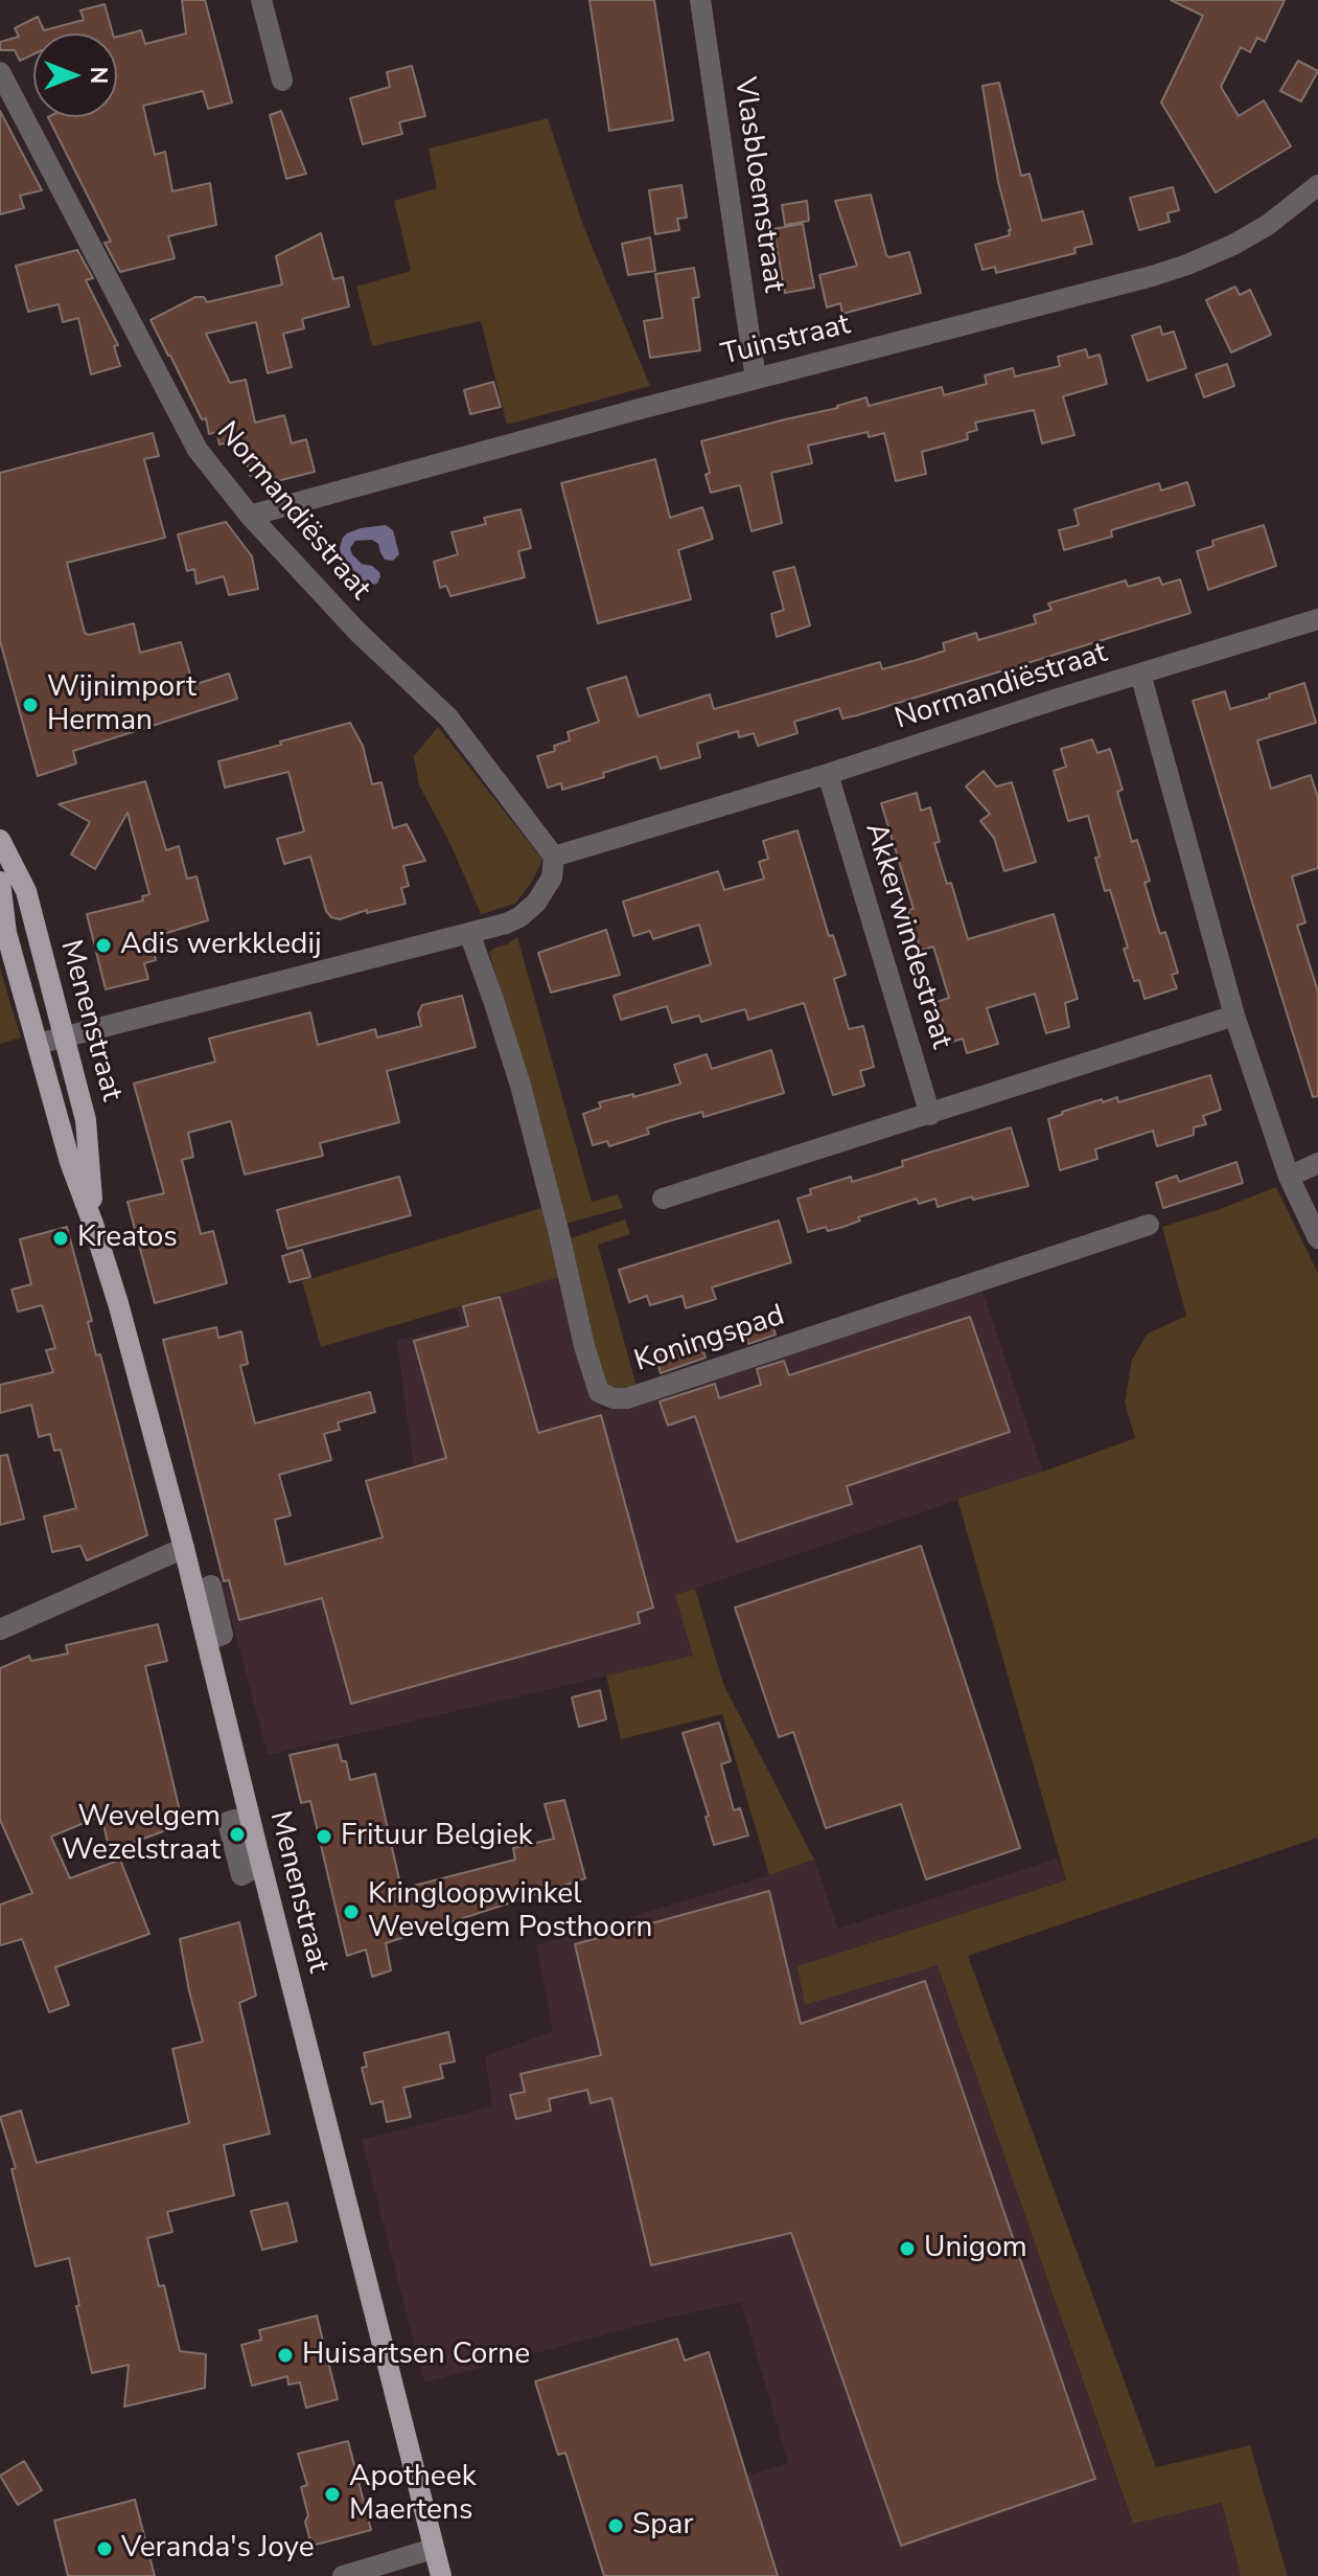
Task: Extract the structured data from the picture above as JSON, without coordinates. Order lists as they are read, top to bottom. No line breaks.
{"streets":{"main road":["Menenstraat"],"street":["Vlasbloemstraat","Tuinstraat","Normandiëstraat","Akkerwindestraat","Koningspad"]},"crossings":[["Vlasbloemstraat","Tuinstraat"],["Tuinstraat","Normandiëstraat"],["Normandiëstraat","Akkerwindestraat"]],"places":["Wijnimport Herman","Adis werkkledij","Kreatos","Wevelgem Wezelstraat","Frituur Belgiek","Kringloopwinkel Wevelgem Posthoorn","Unigom","Huisartsen Corne","Apotheek Maertens","Spar","Veranda's Joye"],"north":"right"}
